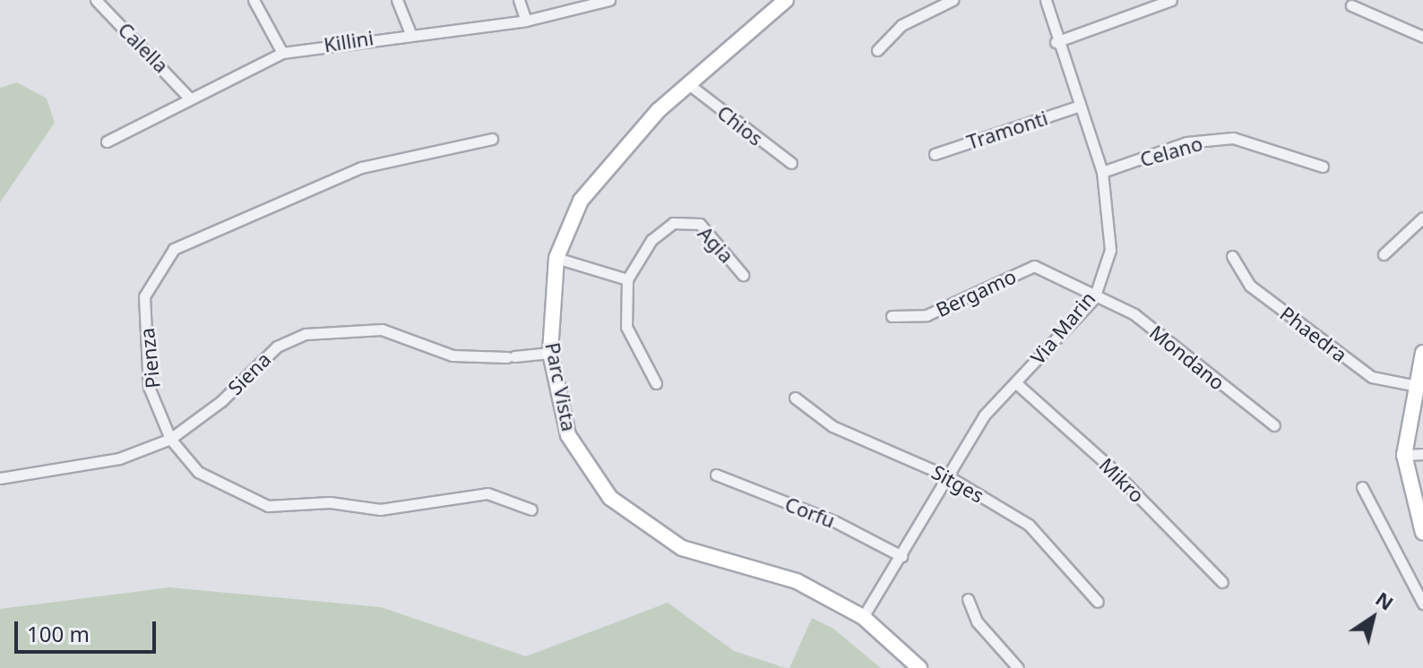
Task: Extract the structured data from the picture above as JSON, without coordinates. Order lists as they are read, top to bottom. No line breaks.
{"streets":{"street":["Killini","Calella","Chios","Tramonti","Celano","Agia","Bergamo","Via Marin","Phaedra","Mondano","Pienza","Siena","Parc Vista","Mikro","Sitges","Corfu"]},"crossings":[["Killini","Calella"],["Chios","Parc Vista"],["Tramonti","Via Marin"],["Celano","Via Marin"],["Bergamo","Via Marin"],["Bergamo","Mondano"],["Via Marin","Mondano"],["Via Marin","Parc Vista"],["Via Marin","Mikro"],["Via Marin","Sitges"],["Via Marin","Corfu"],["Pienza","Siena"],["Siena","Parc Vista"]],"scale_bar":"100 m","north":"top right"}
